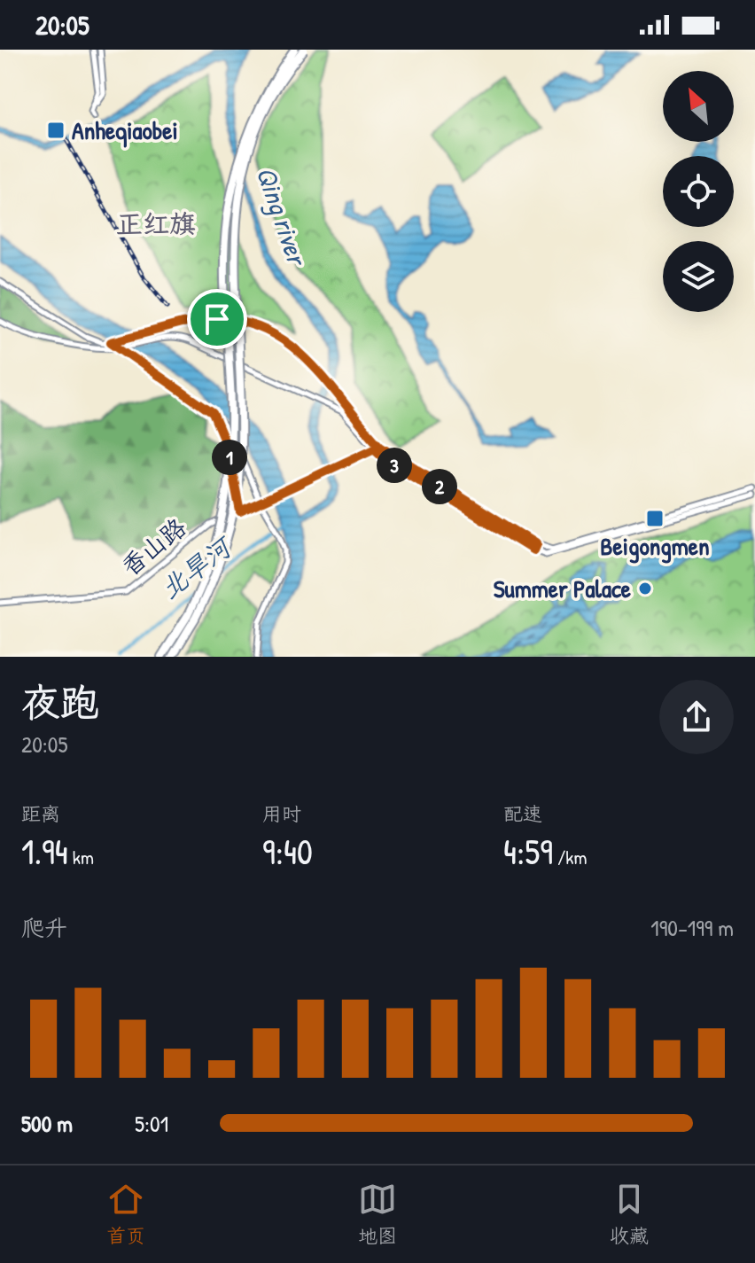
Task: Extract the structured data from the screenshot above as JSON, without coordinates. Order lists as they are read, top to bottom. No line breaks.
{"streets":{"main road":["香山路"]},"districts":["正红旗"],"water":["Qing river","北旱河"],"places":{"transit":["Anheqiaobei","Beigongmen"],"other":["Summer Palace"]},"north":"top left","page":{"status":"20:05","pins":["1","3","2"],"heading":["夜跑","20:05"],"stats":[["距离","1.94 km"],["用时","9:40"],["配速","4:59 /km"]],"chart":["爬升","190–199 m"],"list":[{"name":"500 m","note":"5:01"}],"tabs":["首页","地图","收藏"]}}
